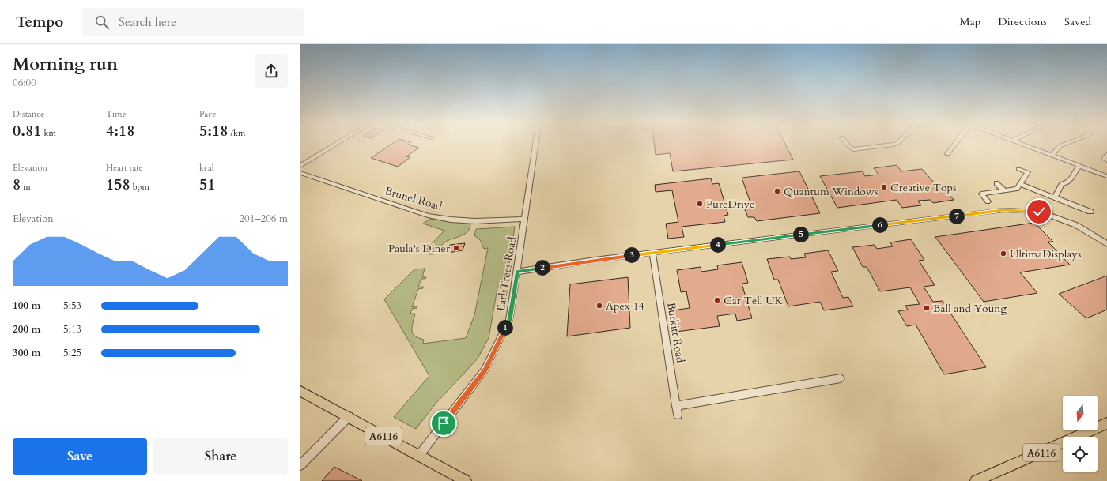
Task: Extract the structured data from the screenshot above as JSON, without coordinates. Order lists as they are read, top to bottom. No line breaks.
{"streets":{"main road":["A6116"],"street":["Brunel Road","EarlsTrees Road","Burkitt Road"]},"crossings":[["Brunel Road","EarlsTrees Road"],["EarlsTrees Road","A6116"]],"places":["Creative Tops","Quantum Windows","PureDrive","Paula's Diner","UltimaDisplays","Car Tell UK","Apex 14","Ball and Young"],"north":"bottom","page":{"header":"Tempo","search":"Search here","nav":["Map","Directions","Saved"],"heading":["Morning run","06:00"],"stats":[["Distance","0.81 km"],["Time","4:18"],["Pace","5:18 /km"],["Elevation","8 m"],["Heart rate","158 bpm"],["kcal","51"]],"chart":["Elevation","201–206 m"],"pins":["7","6","5","4","3","2","1"],"list":[{"name":"100 m","note":"5:53"},{"name":"200 m","note":"5:13"},{"name":"300 m","note":"5:25"}],"buttons":["Save","Share"]}}
